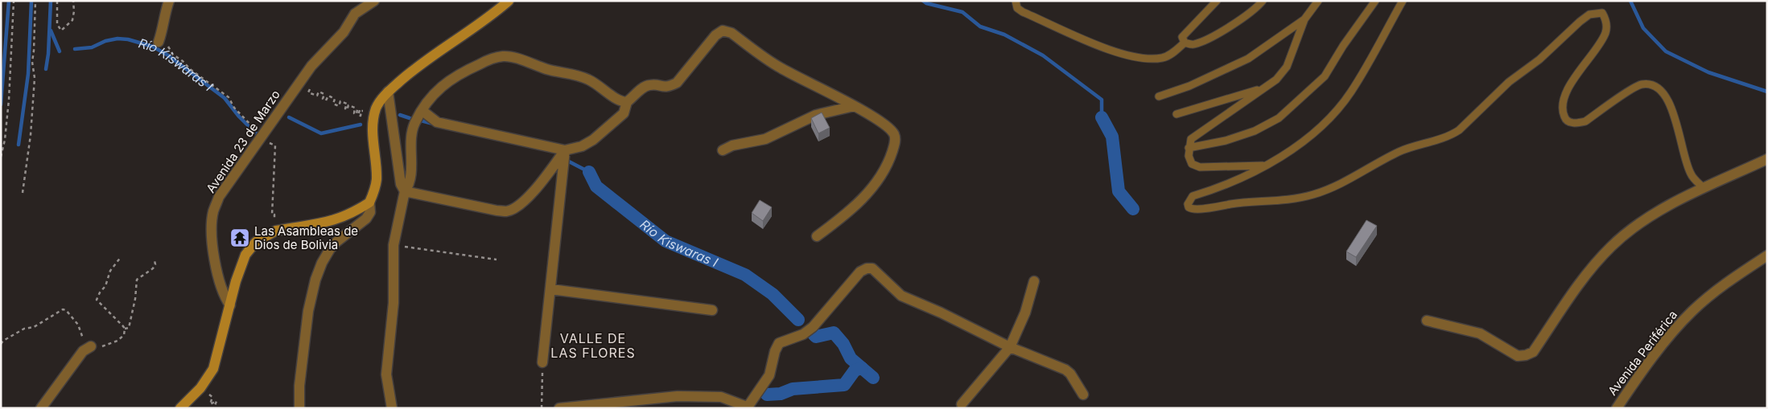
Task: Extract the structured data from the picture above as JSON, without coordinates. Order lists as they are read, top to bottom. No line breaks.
{"streets":{"street":["Avenida 23 de Marzo","Avenida Periférica"]},"districts":["VALLE DE LAS FLORES"],"water":["Río Kiswaras I"],"places":{"temple":["Las Asambleas de Dios de Bolivia"]}}
